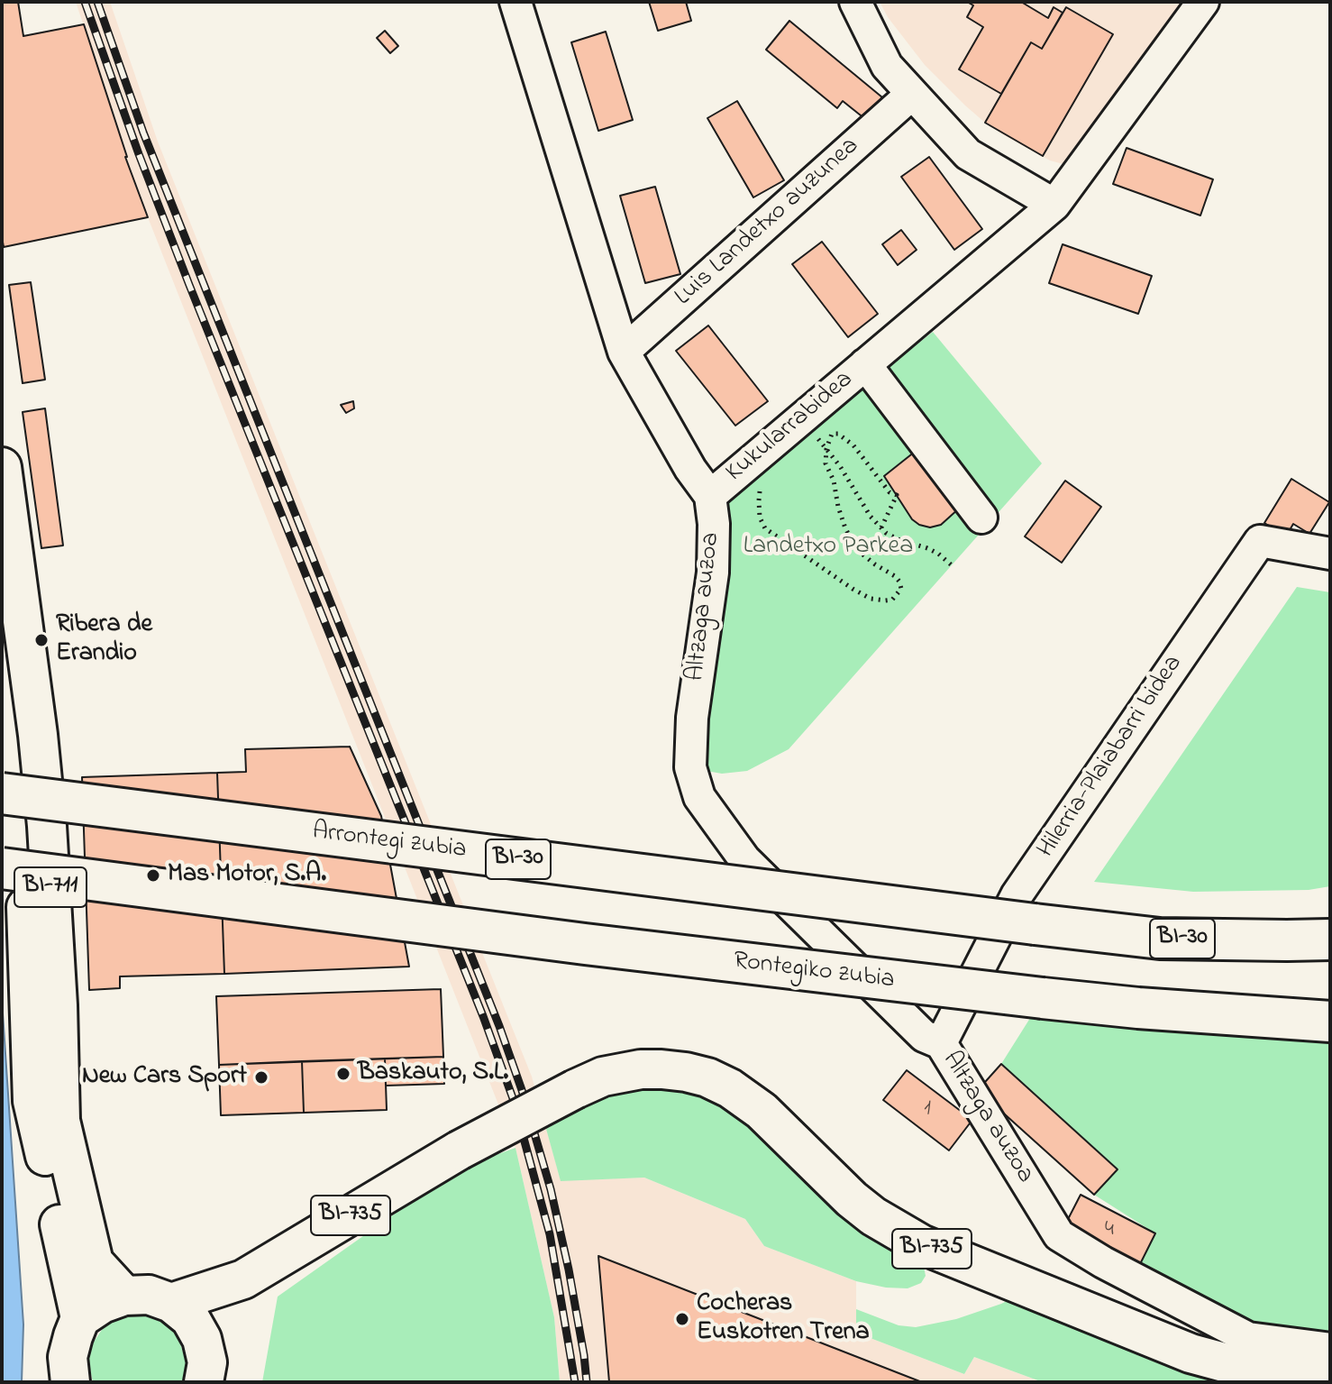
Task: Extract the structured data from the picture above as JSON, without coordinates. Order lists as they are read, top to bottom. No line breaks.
{"streets":{"highway":["Arrontegi zubia","BI-30","Rontegiko zubia"],"main road":["BI-711","BI-735"],"street":["Luis Landetxo auzunea","Kukularrabidea","Altzaga auzoa","Hilerria-Plaiabarri bidea"]},"crossings":[["Luis Landetxo auzunea","Kukularrabidea"],["Kukularrabidea","Altzaga auzoa"],["Altzaga auzoa","Hilerria-Plaiabarri bidea"]],"parks":["Landetxo Parkea"],"places":["Ribera de Erandio","Mas Motor, S.A.","Baskauto, S.L.","New Cars Sport","Cocheras Euskotren Trena"],"house_numbers":["1","4"]}
